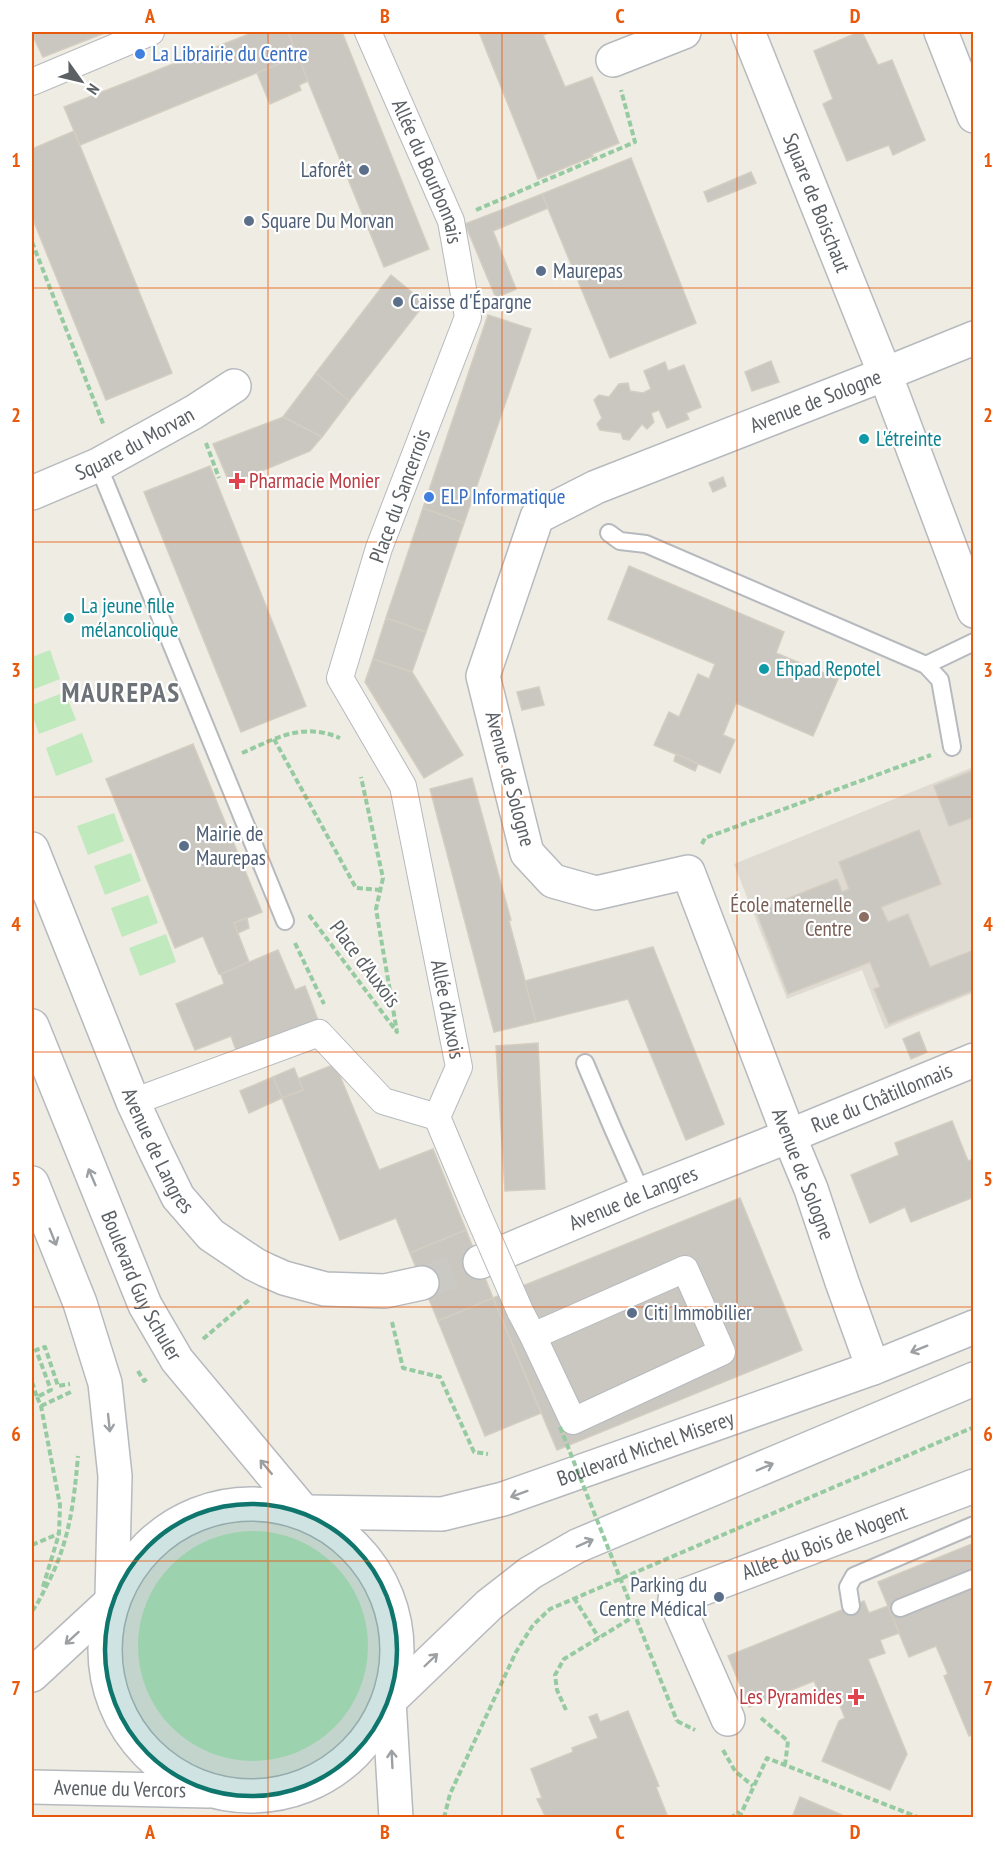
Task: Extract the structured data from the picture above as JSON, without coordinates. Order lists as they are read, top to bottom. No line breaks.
{"streets":{"street":["Allée du Bourbonnais","Square de Boischaut","Avenue de Sologne","Square du Morvan","Place du Sancerrois","Allée d'Auxois","Rue du Châtillonnais","Avenue de Langres","Boulevard Guy Schuler","Boulevard Michel Miserey","Allée du Bois de Nogent","Avenue du Vercors"],"path":["Place d'Auxois"]},"crossings":[["Allée du Bourbonnais","Place du Sancerrois"],["Square de Boischaut","Avenue de Sologne"],["Avenue de Sologne","Rue du Châtillonnais"],["Avenue de Sologne","Avenue de Langres"],["Avenue de Sologne","Boulevard Michel Miserey"],["Place du Sancerrois","Allée d'Auxois"],["Place d'Auxois","Allée d'Auxois"],["Rue du Châtillonnais","Avenue de Langres"],["Boulevard Guy Schuler","Boulevard Michel Miserey"]],"districts":["MAUREPAS"],"places":{"other":["La Librairie du Centre","Laforêt","Square Du Morvan","Maurepas","Caisse d'Épargne","L'étreinte","ELP Informatique","La jeune fille mélancolique","Ehpad Repotel","Mairie de Maurepas","École maternelle Centre","Citi Immobilier","Parking du Centre Médical"],"health":["Pharmacie Monier","Les Pyramides"]},"north":"bottom right","grid":{"columns":["A","B","C","D"],"rows":["1","2","3","4","5","6","7"]}}
